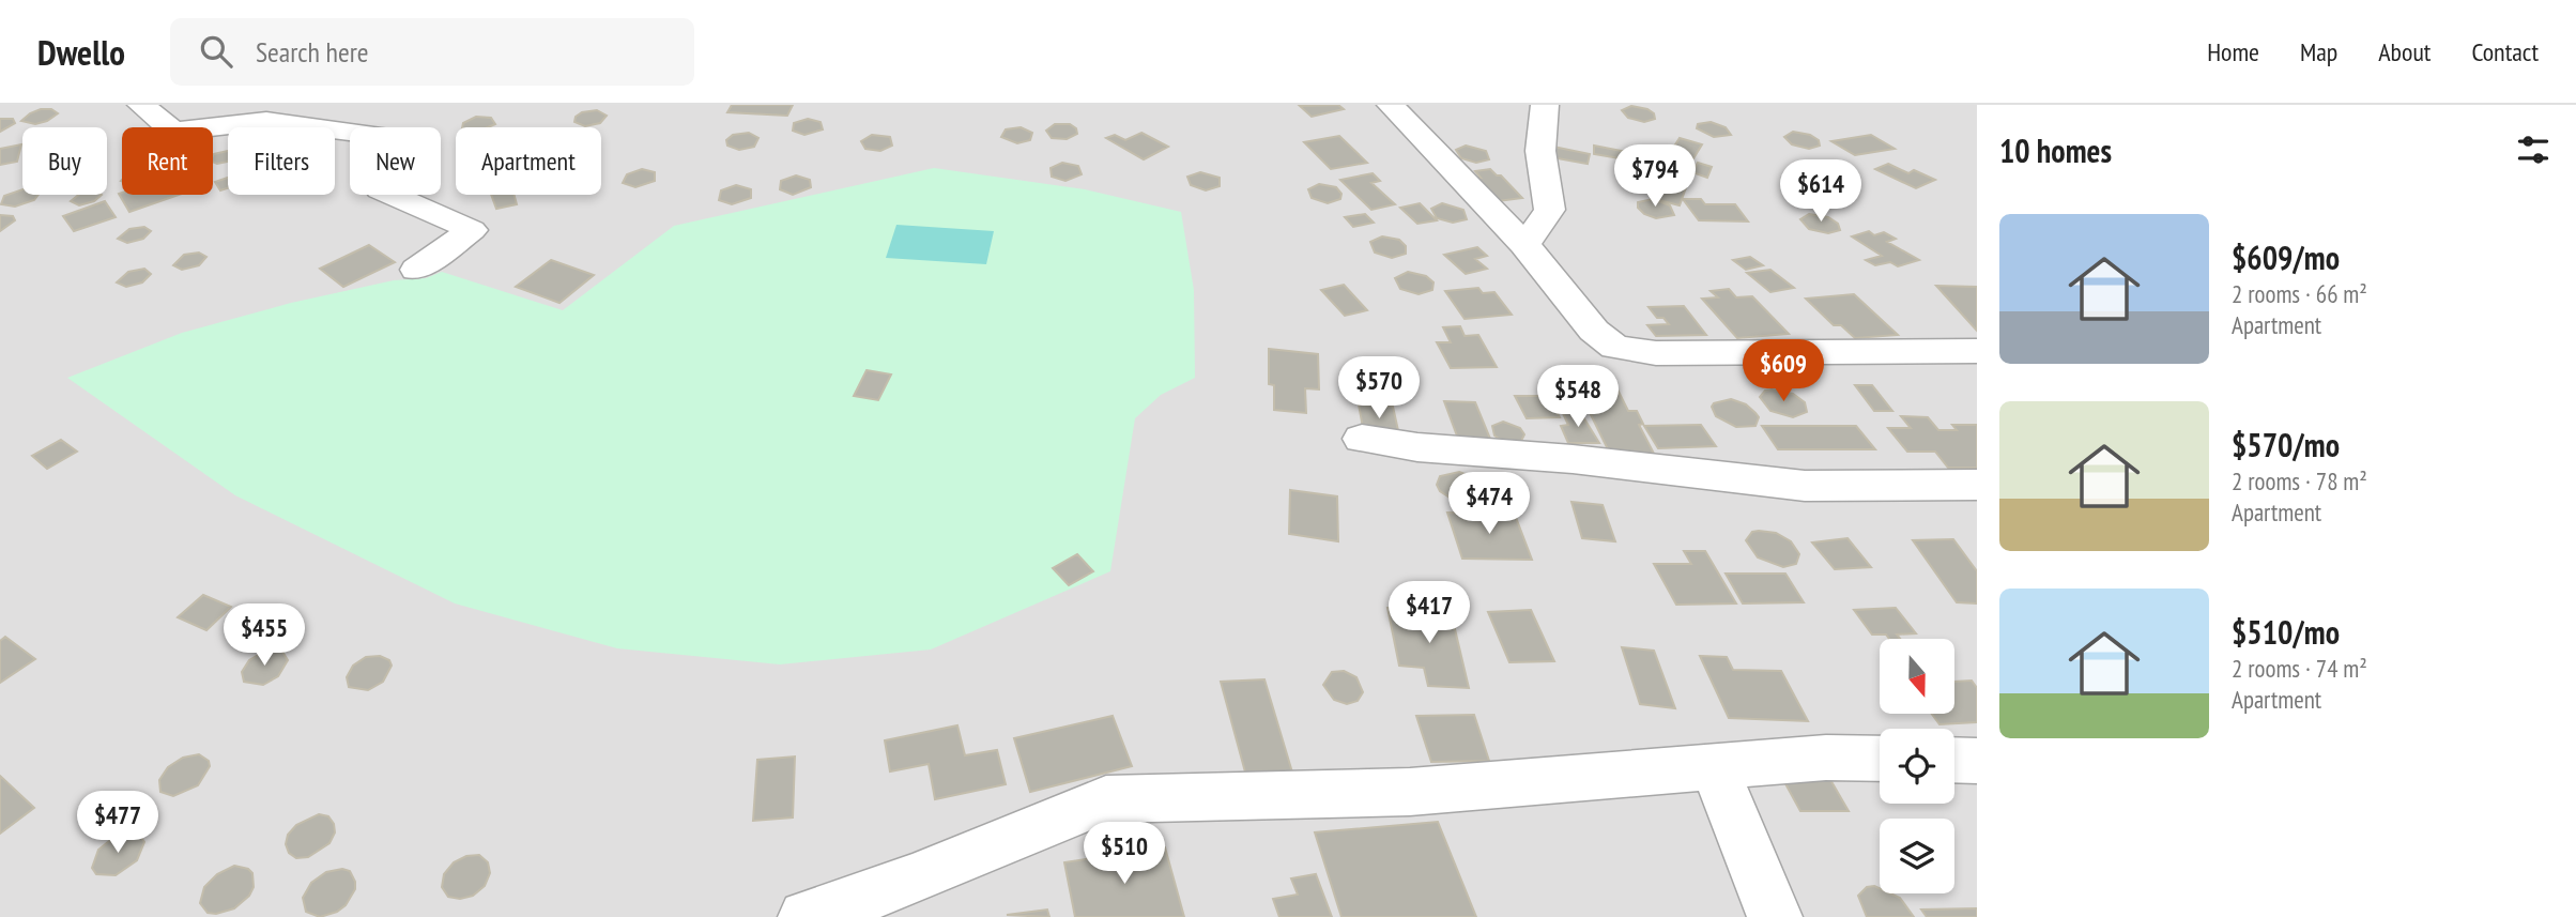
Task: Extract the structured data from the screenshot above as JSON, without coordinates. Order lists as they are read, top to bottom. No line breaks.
{"north":"bottom","page":{"header":"Dwello","search":"Search here","nav":["Home","Map","About","Contact"],"heading":"10 homes","chip":["Buy","Rent","Filters","New","Apartment"],"price":["$794","$614","$609","$570","$548","$474","$417","$455","$477","$510"],"list":[{"name":"$609/mo","note":"2 rooms · 66 m² · Apartment"},{"name":"$570/mo","note":"2 rooms · 78 m² · Apartment"},{"name":"$510/mo","note":"2 rooms · 74 m² · Apartment"}]}}
